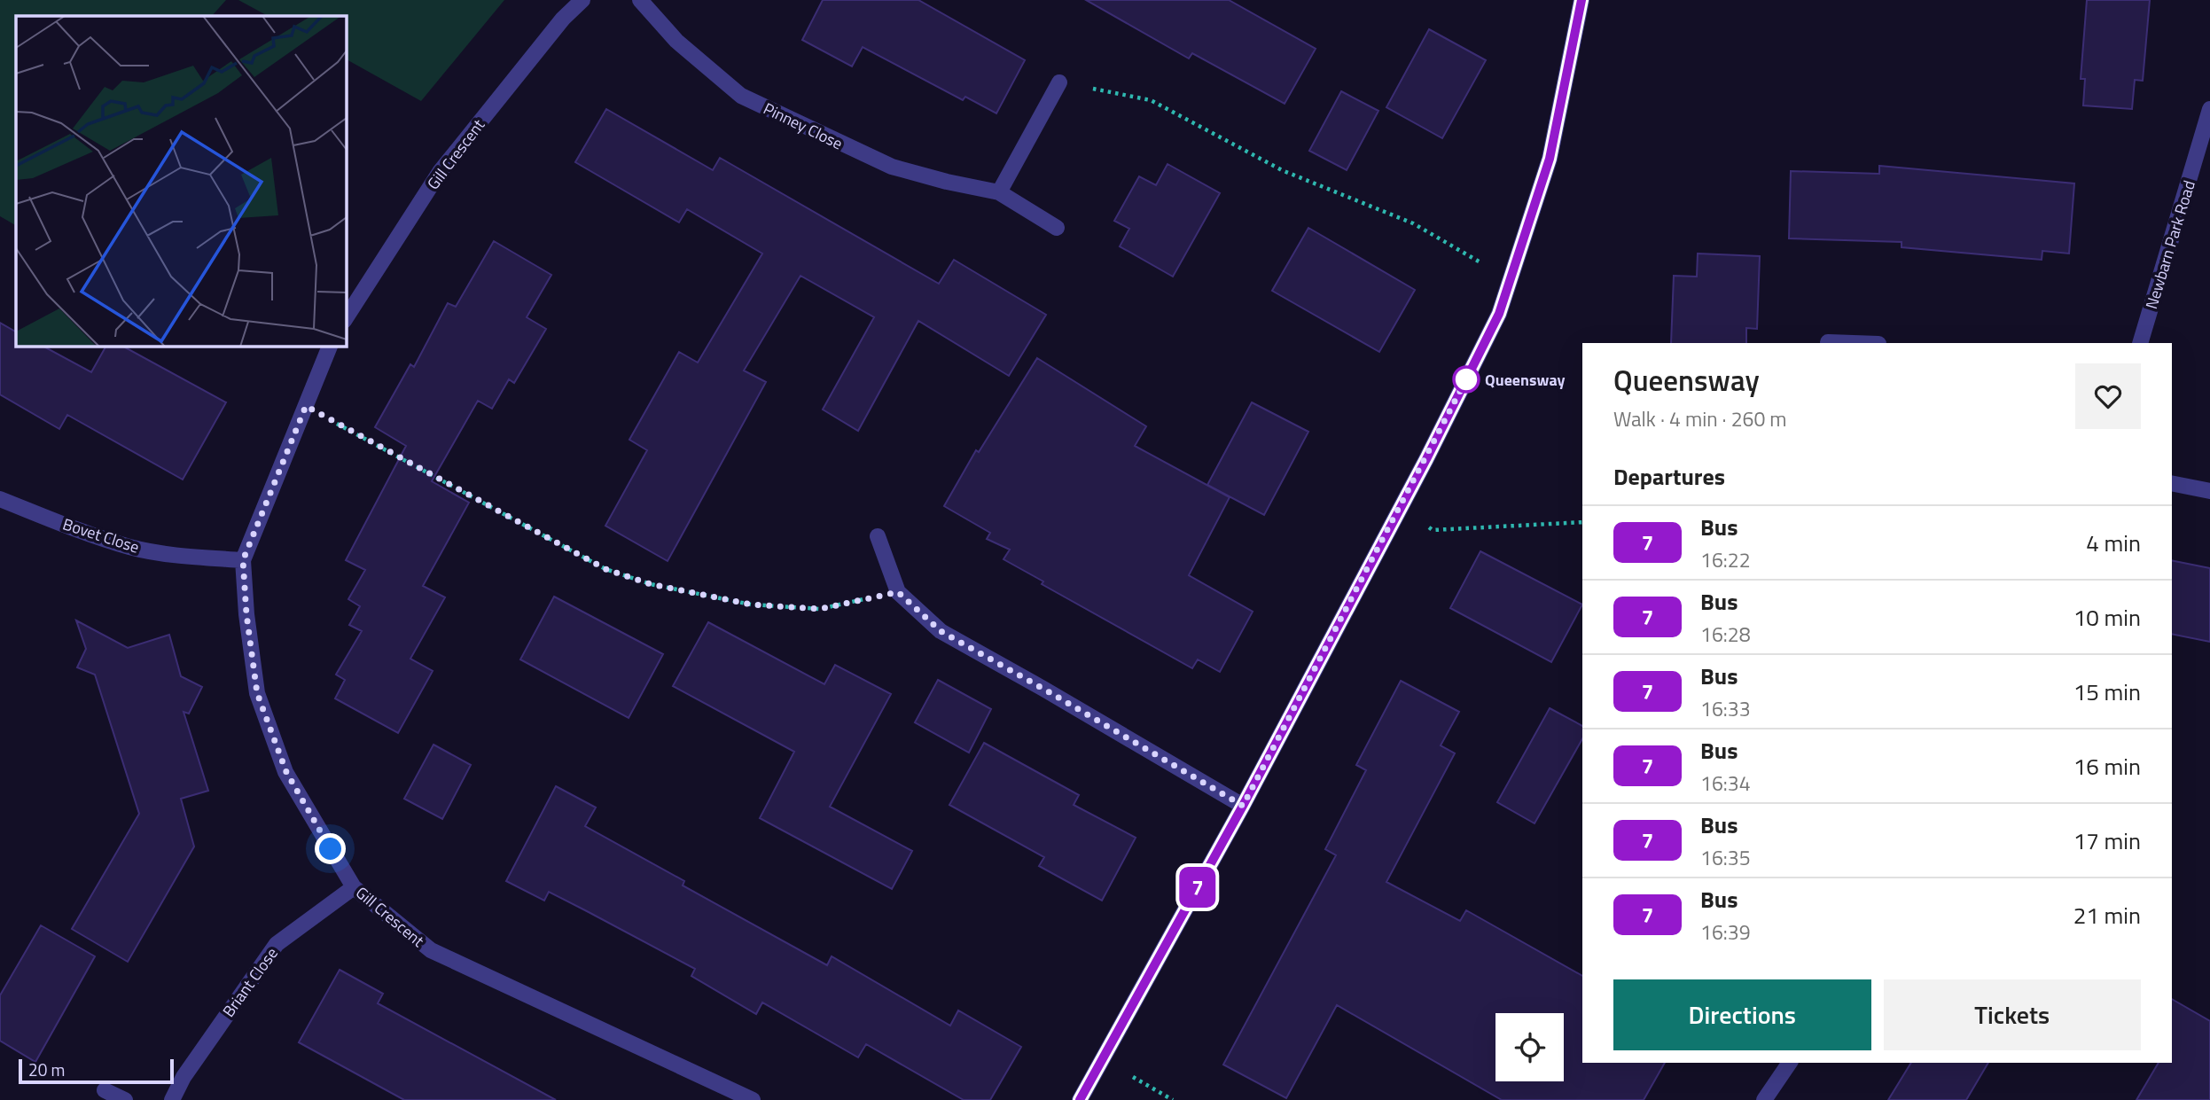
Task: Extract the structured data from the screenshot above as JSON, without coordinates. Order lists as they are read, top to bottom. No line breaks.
{"streets":{"street":["Pinney Close","Gill Crescent","Newbarn Park Road","Bovet Close","Briant Close"]},"crossings":[["Gill Crescent","Bovet Close"],["Gill Crescent","Briant Close"]],"places":["Queensway"],"lines":["bus line 7"],"scale_bar":"20 m","page":{"on_map":"7","heading":[["Queensway","Walk · 4 min · 260 m"],"Departures"],"list":[{"mark":"7","name":"Bus","note":"16:22","value":"4 min"},{"mark":"7","name":"Bus","note":"16:28","value":"10 min"},{"mark":"7","name":"Bus","note":"16:33","value":"15 min"},{"mark":"7","name":"Bus","note":"16:34","value":"16 min"},{"mark":"7","name":"Bus","note":"16:35","value":"17 min"},{"mark":"7","name":"Bus","note":"16:39","value":"21 min"}],"buttons":["Directions","Tickets"],"scale":"20 m"}}
